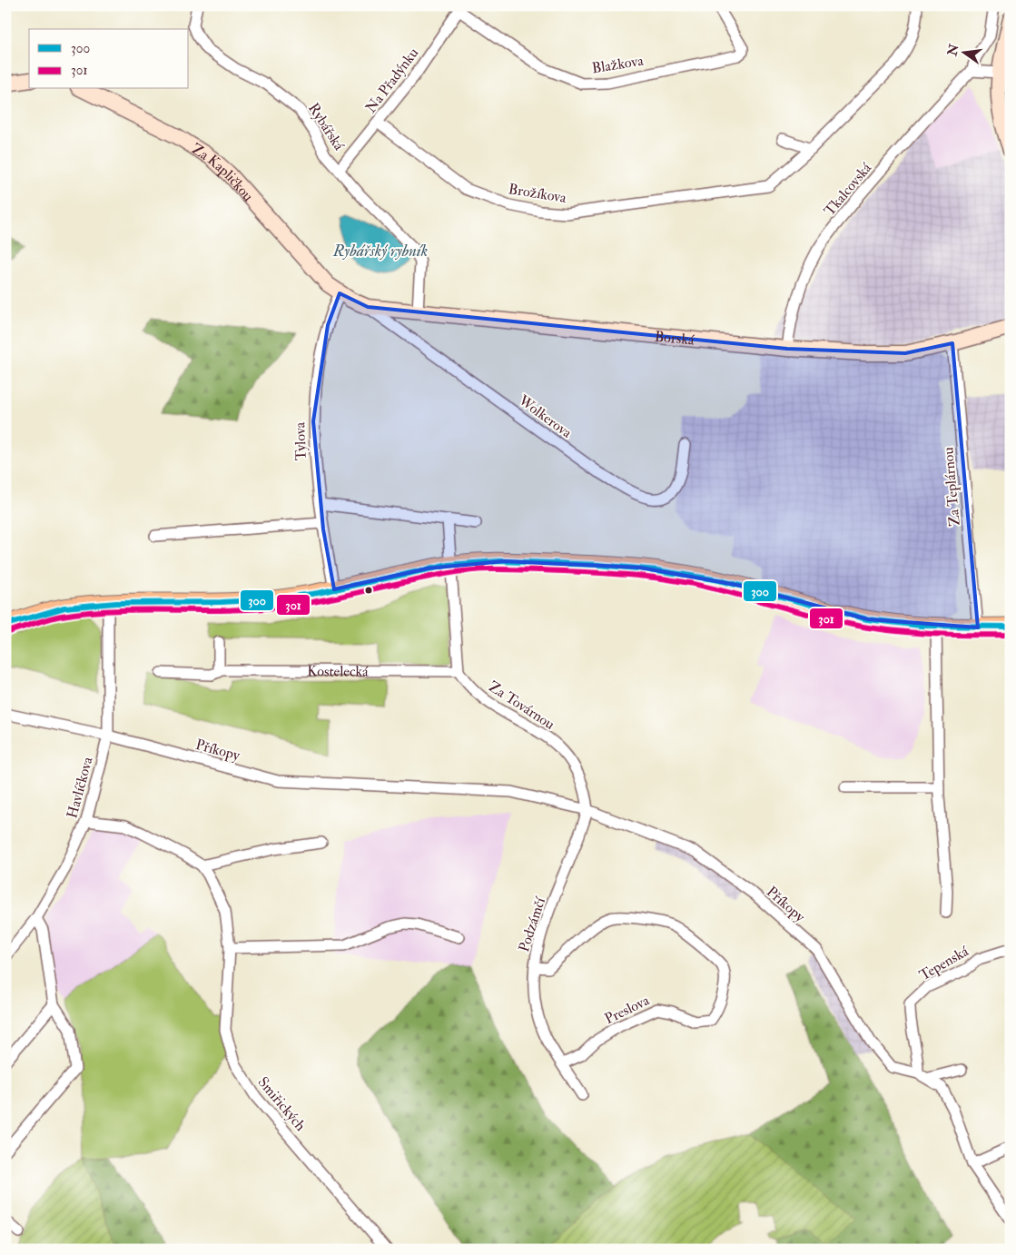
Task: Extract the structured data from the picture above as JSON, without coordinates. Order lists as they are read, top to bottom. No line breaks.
{"streets":{"street":["Blažkova","Na Přadýnku","Rybářská","Za Kapličkou","Tkalcovská","Brožíkova","Borská","Wolkerova","Tylova","Za Teplárnou","Kostelecká","Za Továrnou","Příkopy","Havlíčkova","Podzámčí","Tepenská","Preslova","Smiřických"]},"crossings":[["Blažkova","Na Přadýnku"],["Na Přadýnku","Rybářská"],["Na Přadýnku","Brožíkova"],["Rybářská","Borská"],["Za Kapličkou","Borská"],["Za Kapličkou","Tylova"],["Tkalcovská","Borská"],["Borská","Wolkerova"],["Borská","Tylova"],["Borská","Za Teplárnou"],["Kostelecká","Za Továrnou"],["Za Továrnou","Příkopy"],["Za Továrnou","Podzámčí"],["Příkopy","Havlíčkova"],["Příkopy","Podzámčí"],["Příkopy","Tepenská"],["Havlíčkova","Smiřických"],["Podzámčí","Preslova"]],"water":["Rybářský rybník"],"lines":["transit line 300","transit line 301"],"legend":["300","301"],"north":"left"}
